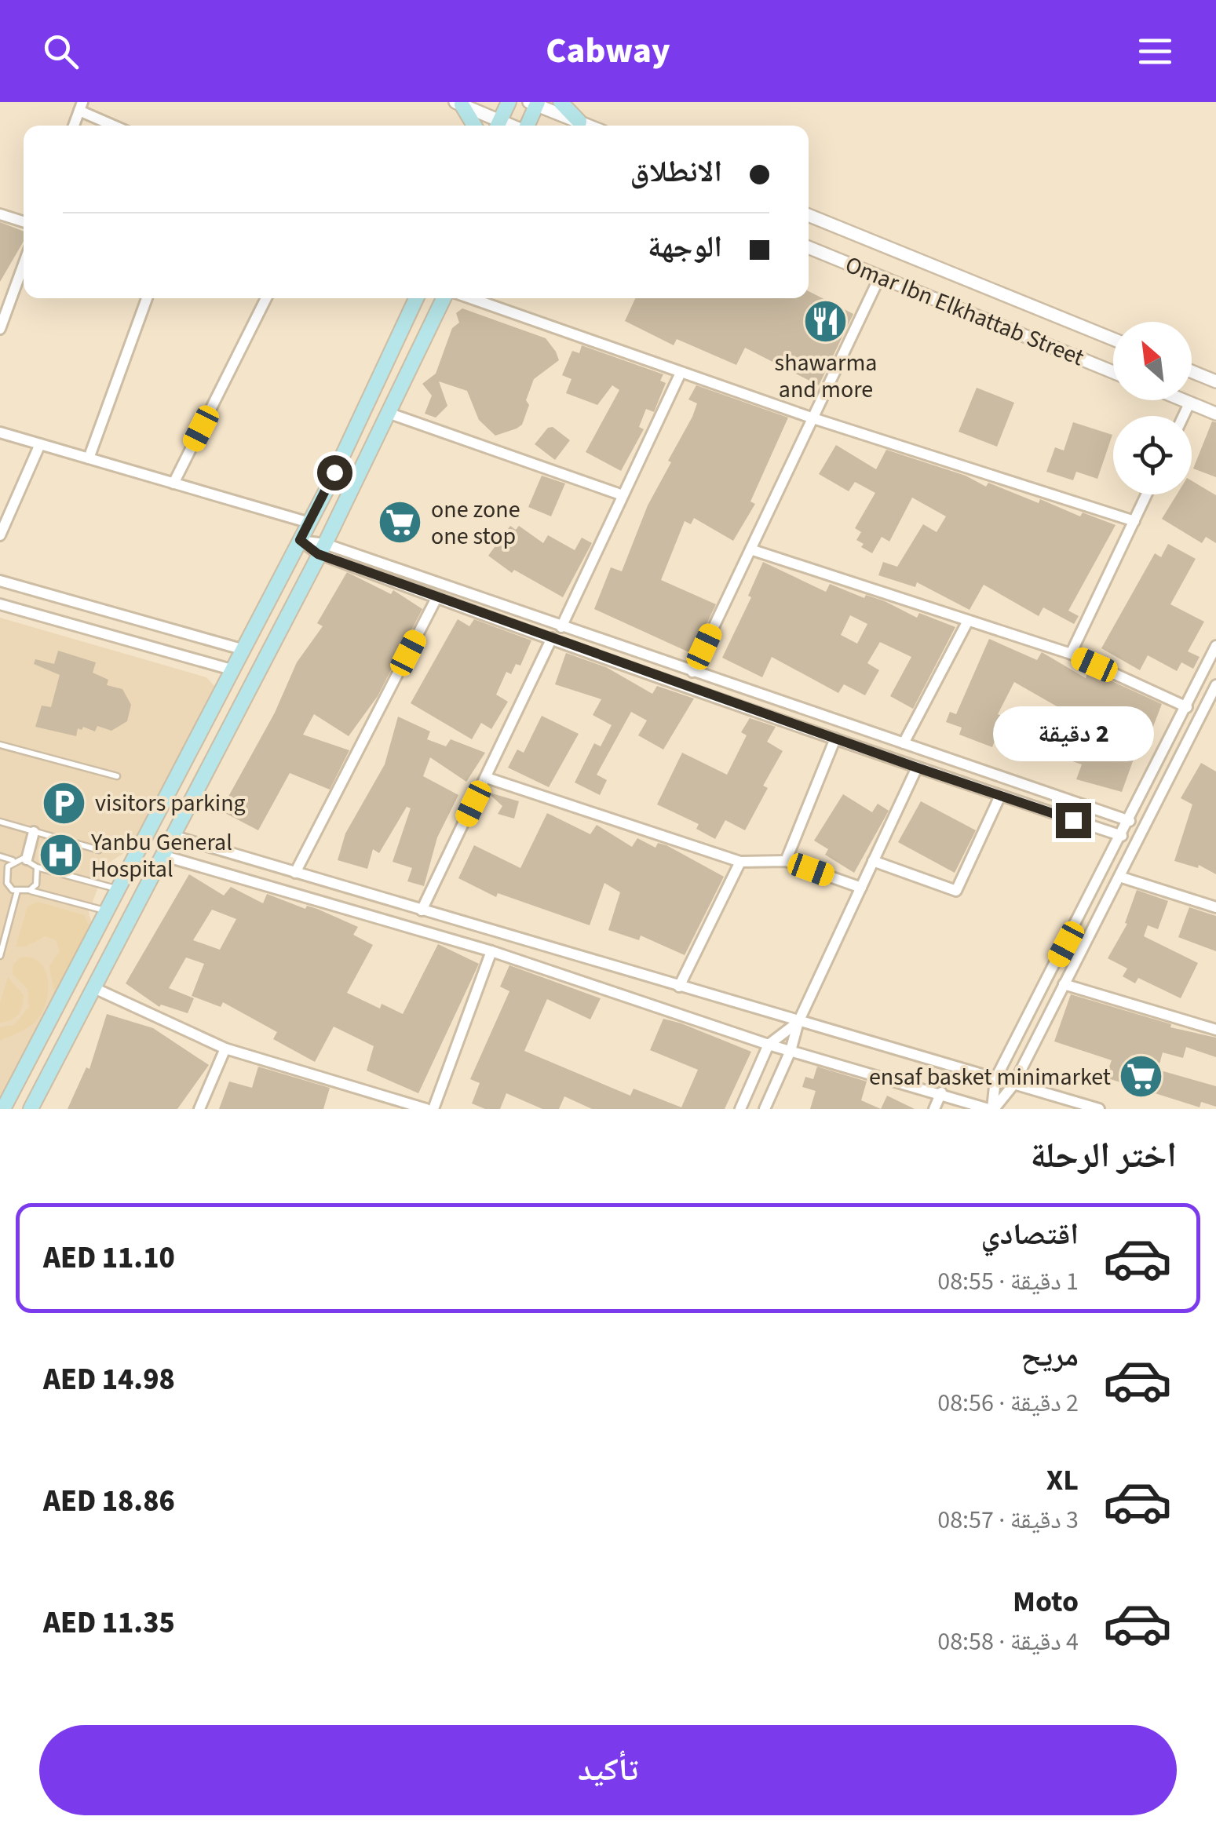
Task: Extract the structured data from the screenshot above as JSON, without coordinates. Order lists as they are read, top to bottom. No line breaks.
{"streets":{"street":["Omar Ibn Elkhattab Street"]},"places":{"restaurant":["shawarma and more"],"supermarket":["one zone one stop","ensaf basket minimarket"],"parking":["visitors parking"],"hospital":["Yanbu General Hospital"]},"north":"top left","page":{"header":"Cabway","banner":["الانطلاق","الوجهة"],"bubble":"2 دقيقة","heading":"اختر الرحلة","list":[{"name":"اقتصادي","note":"1 دقيقة · 08:55","value":"AED 11.10"},{"name":"مريح","note":"2 دقيقة · 08:56","value":"AED 14.98"},{"name":"XL","note":"3 دقيقة · 08:57","value":"AED 18.86"},{"name":"Moto","note":"4 دقيقة · 08:58","value":"AED 11.35"}],"buttons":"تأكيد"}}
